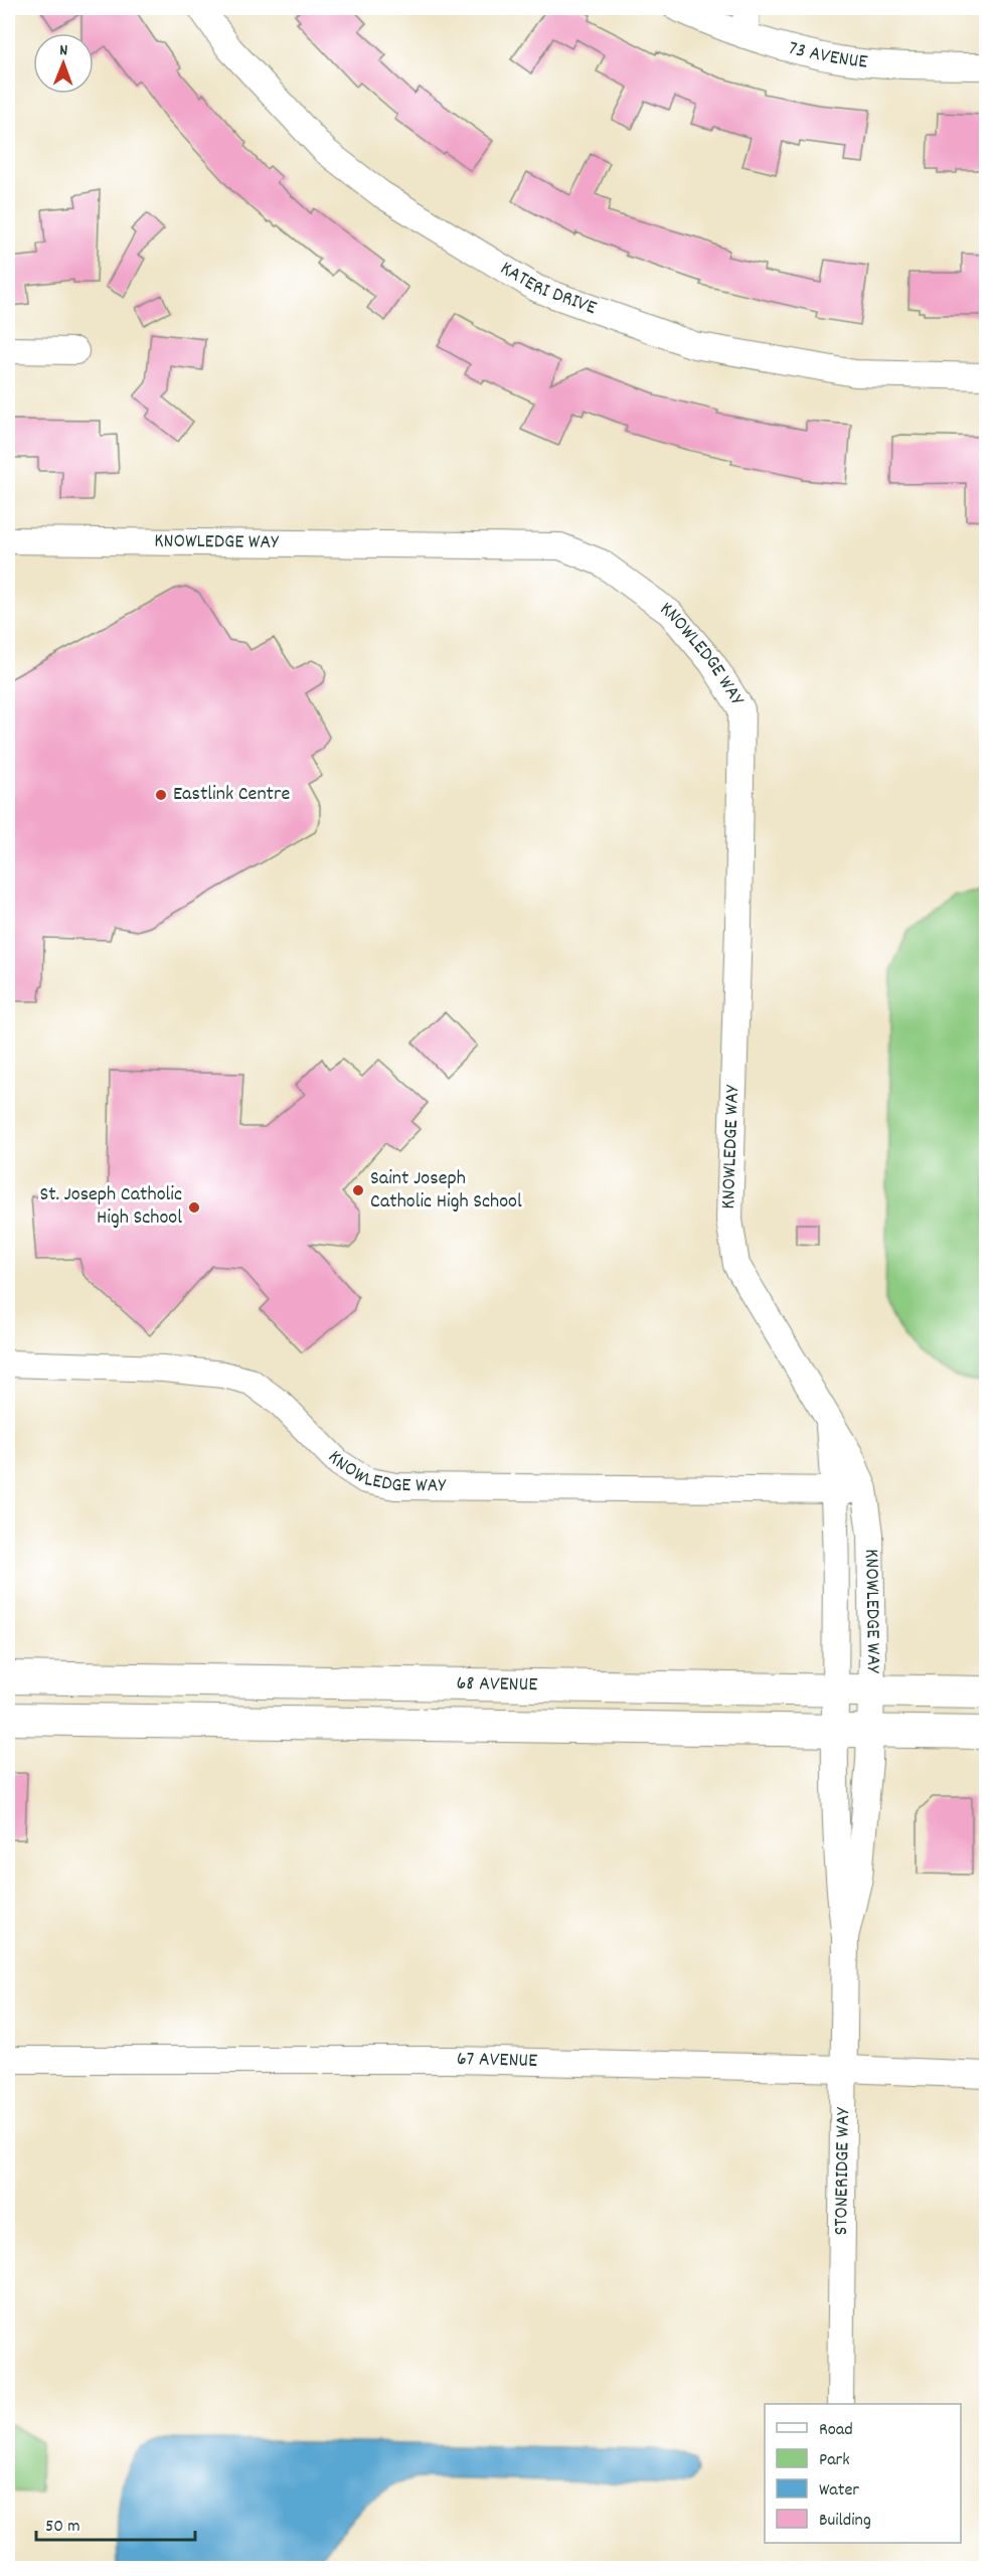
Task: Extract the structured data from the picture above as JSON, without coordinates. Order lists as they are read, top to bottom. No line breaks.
{"streets":{"main road":["68 AVENUE"],"street":["73 AVENUE","KATERI DRIVE","KNOWLEDGE WAY","67 AVENUE","STONERIDGE WAY"]},"crossings":[["KNOWLEDGE WAY","68 AVENUE"],["KNOWLEDGE WAY","STONERIDGE WAY"],["68 AVENUE","STONERIDGE WAY"],["67 AVENUE","STONERIDGE WAY"]],"places":["Eastlink Centre","Saint Joseph Catholic High School","St. Joseph Catholic High School"],"legend":["Road","Park","Water","Building"],"scale_bar":"50 m","north":"top"}
